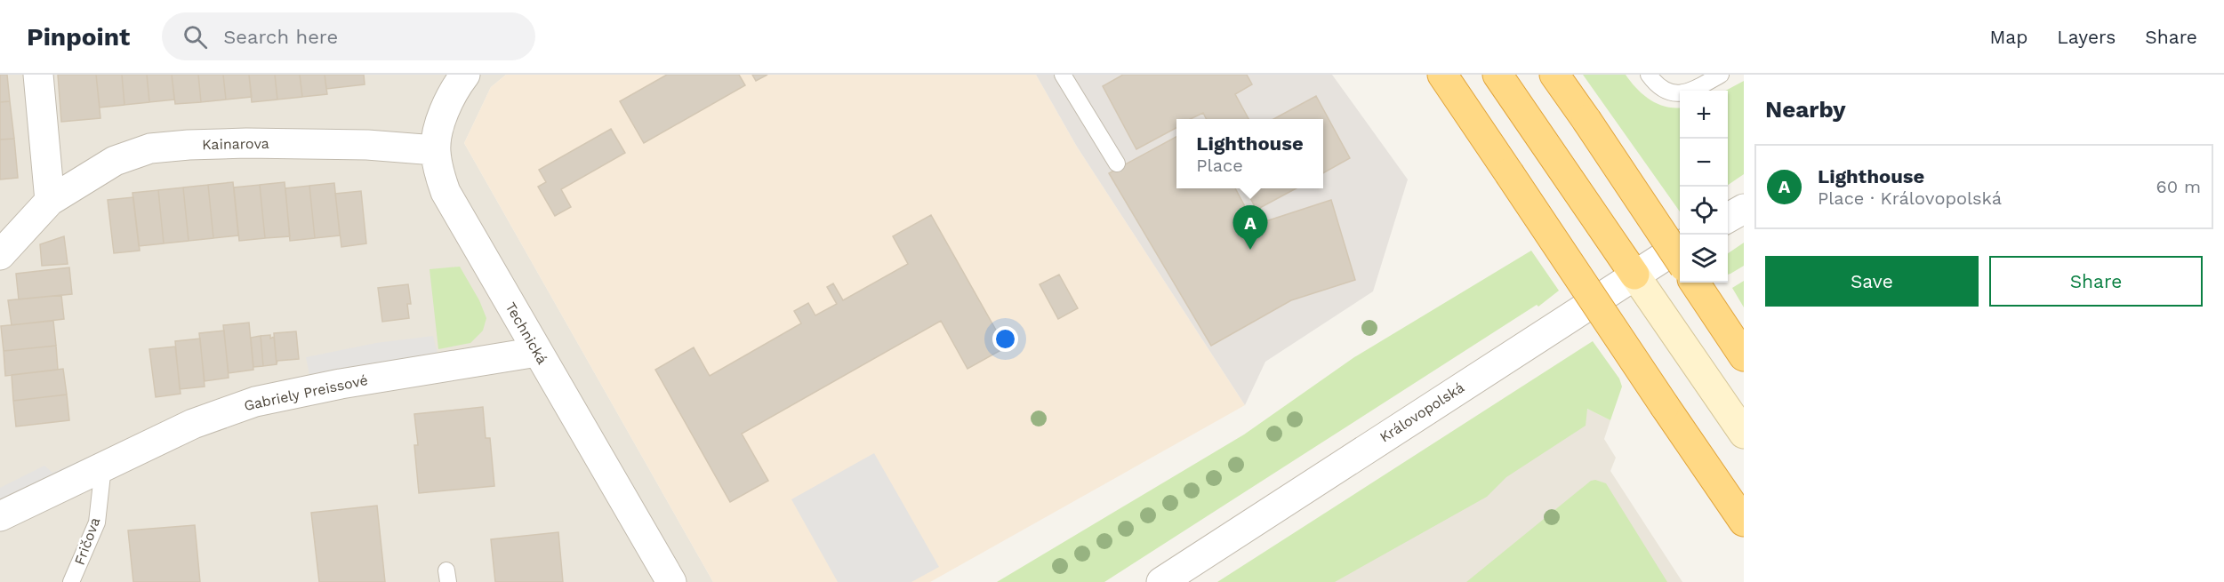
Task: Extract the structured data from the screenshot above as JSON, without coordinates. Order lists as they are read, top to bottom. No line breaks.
{"streets":{"street":["Kainarova","Technická","Gabriely Preissové","Královopolská"],"lane":["Fričova"]},"crossings":[["Kainarova","Technická"],["Technická","Gabriely Preissové"],["Gabriely Preissové","Fričova"]],"page":{"header":"Pinpoint","search":"Search here","nav":["Map","Layers","Share"],"heading":"Nearby","map_buttons":["+","−"],"popup":["Lighthouse","Place"],"list":[{"mark":"A","name":"Lighthouse","note":"Place · Královopolská","value":"60 m"}],"pins":"A","buttons":["Save","Share"]}}
